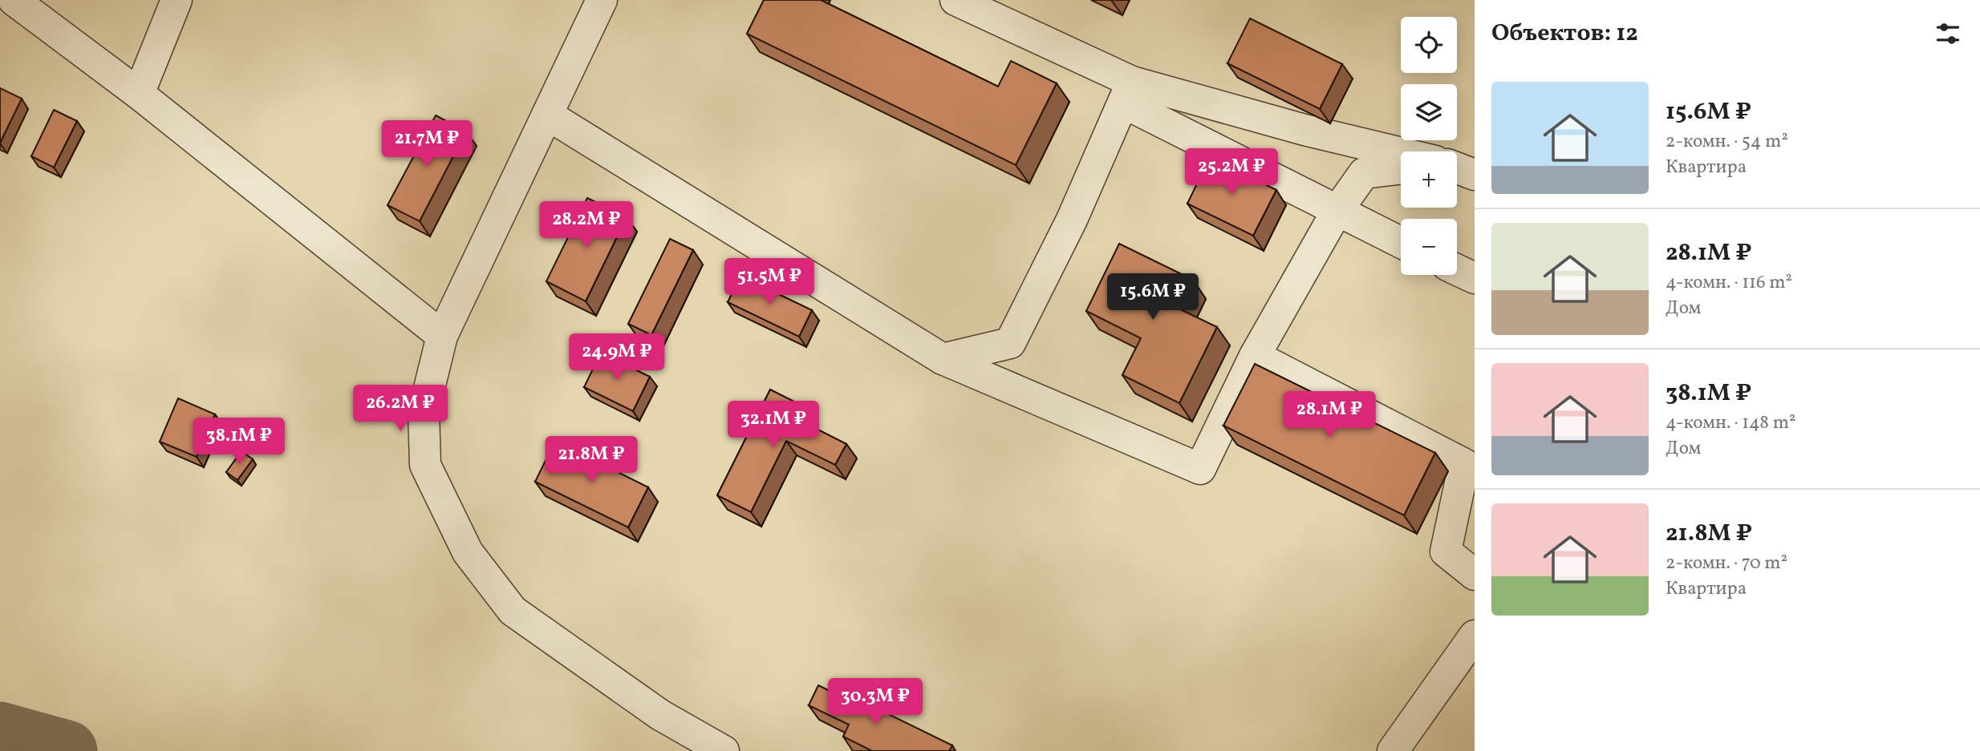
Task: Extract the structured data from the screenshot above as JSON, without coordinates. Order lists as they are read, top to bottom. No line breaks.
{"page":{"heading":"Объектов: 12","map_buttons":["+","−"],"list":[{"name":"15.6M ₽","note":"2-комн. · 54 m² · Квартира"},{"name":"28.1M ₽","note":"4-комн. · 116 m² · Дом"},{"name":"38.1M ₽","note":"4-комн. · 148 m² · Дом"},{"name":"21.8M ₽","note":"2-комн. · 70 m² · Квартира"}],"price":["21.7M ₽","25.2M ₽","28.2M ₽","51.5M ₽","15.6M ₽","24.9M ₽","26.2M ₽","28.1M ₽","32.1M ₽","38.1M ₽","21.8M ₽","30.3M ₽"]}}
